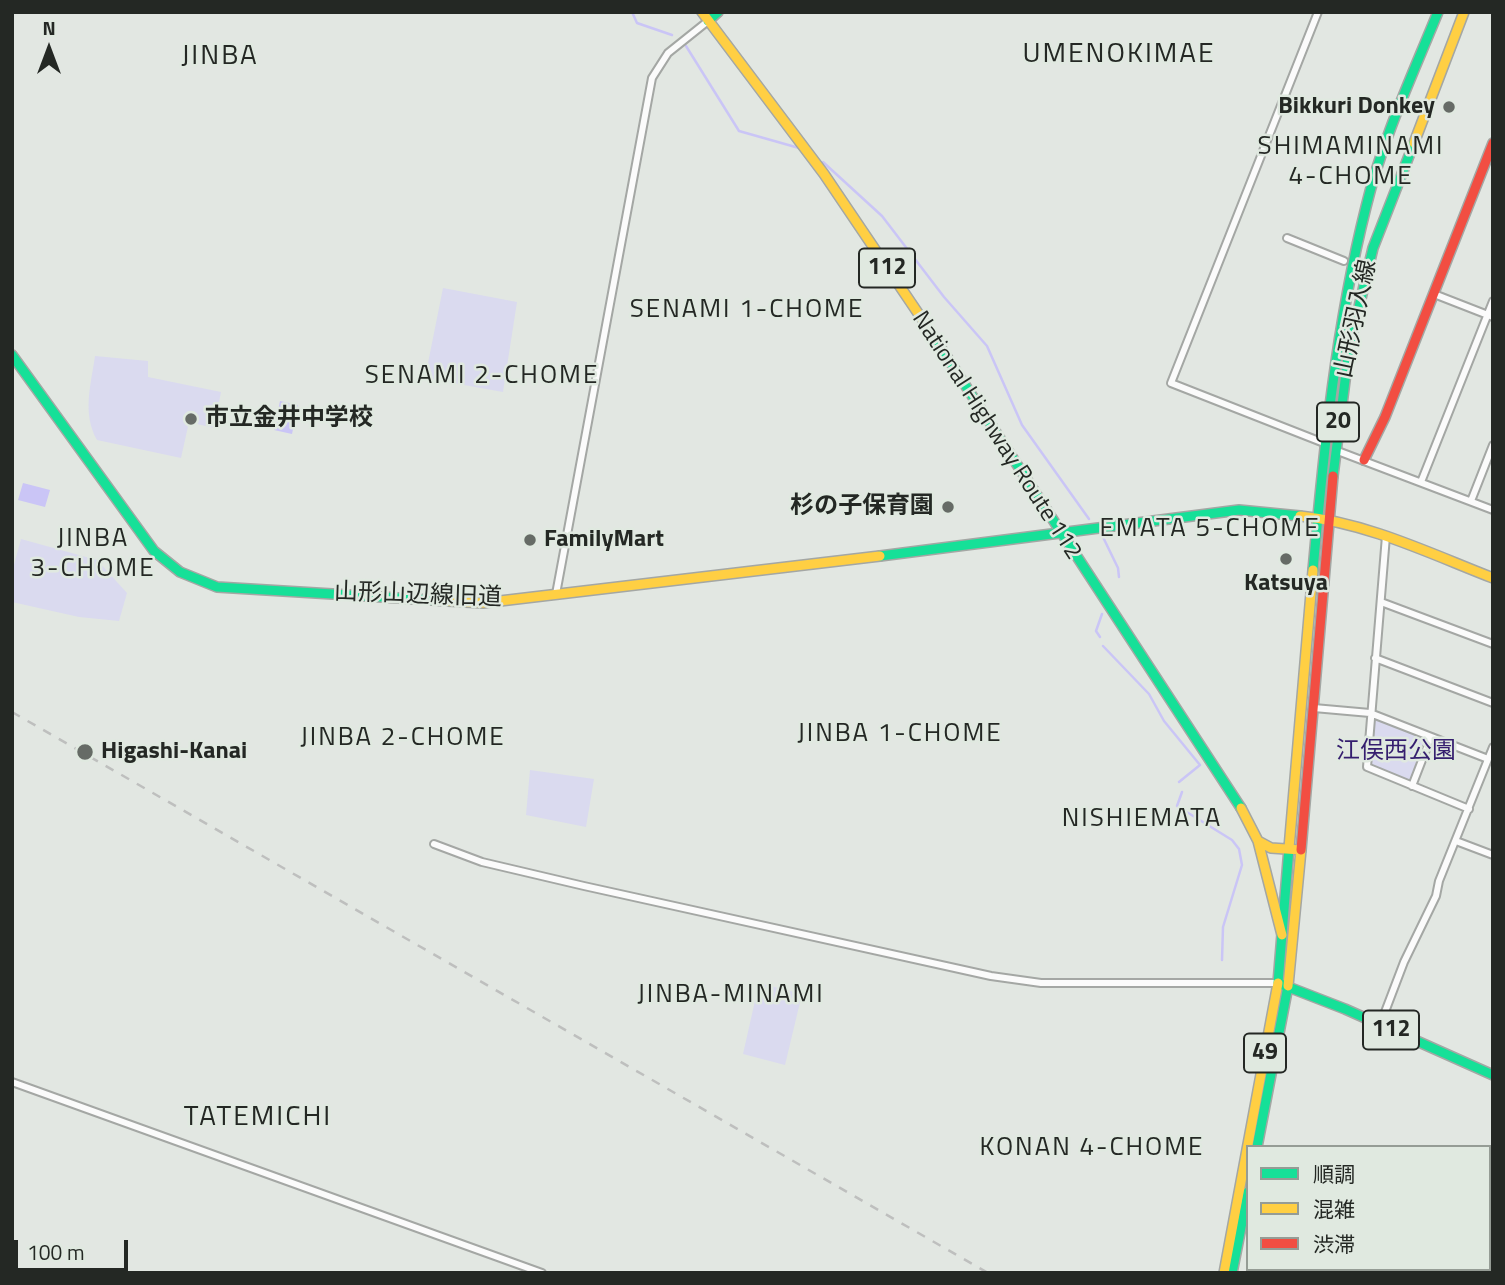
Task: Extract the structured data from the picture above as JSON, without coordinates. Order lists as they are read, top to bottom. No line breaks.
{"streets":{"main road":["112","山形羽入線","20","National Highway Route 112","山形山辺線旧道","49"]},"crossings":[["112","49"],["山形羽入線","山形山辺線旧道"],["National Highway Route 112","山形山辺線旧道"]],"districts":["UMENOKIMAE","JINBA","SHIMAMINAMI 4-CHOME","SENAMI 1-CHOME","SENAMI 2-CHOME","EMATA 5-CHOME","JINBA 3-CHOME","JINBA 1-CHOME","JINBA 2-CHOME","NISHIEMATA","JINBA-MINAMI","TATEMICHI","KONAN 4-CHOME"],"parks":["江俣西公園"],"places":["Bikkuri Donkey","市立金井中学校","杉の子保育園","FamilyMart","Katsuya","Higashi-Kanai"],"legend":["順調","混雑","渋滞"],"scale_bar":"100 m","north":"top"}
